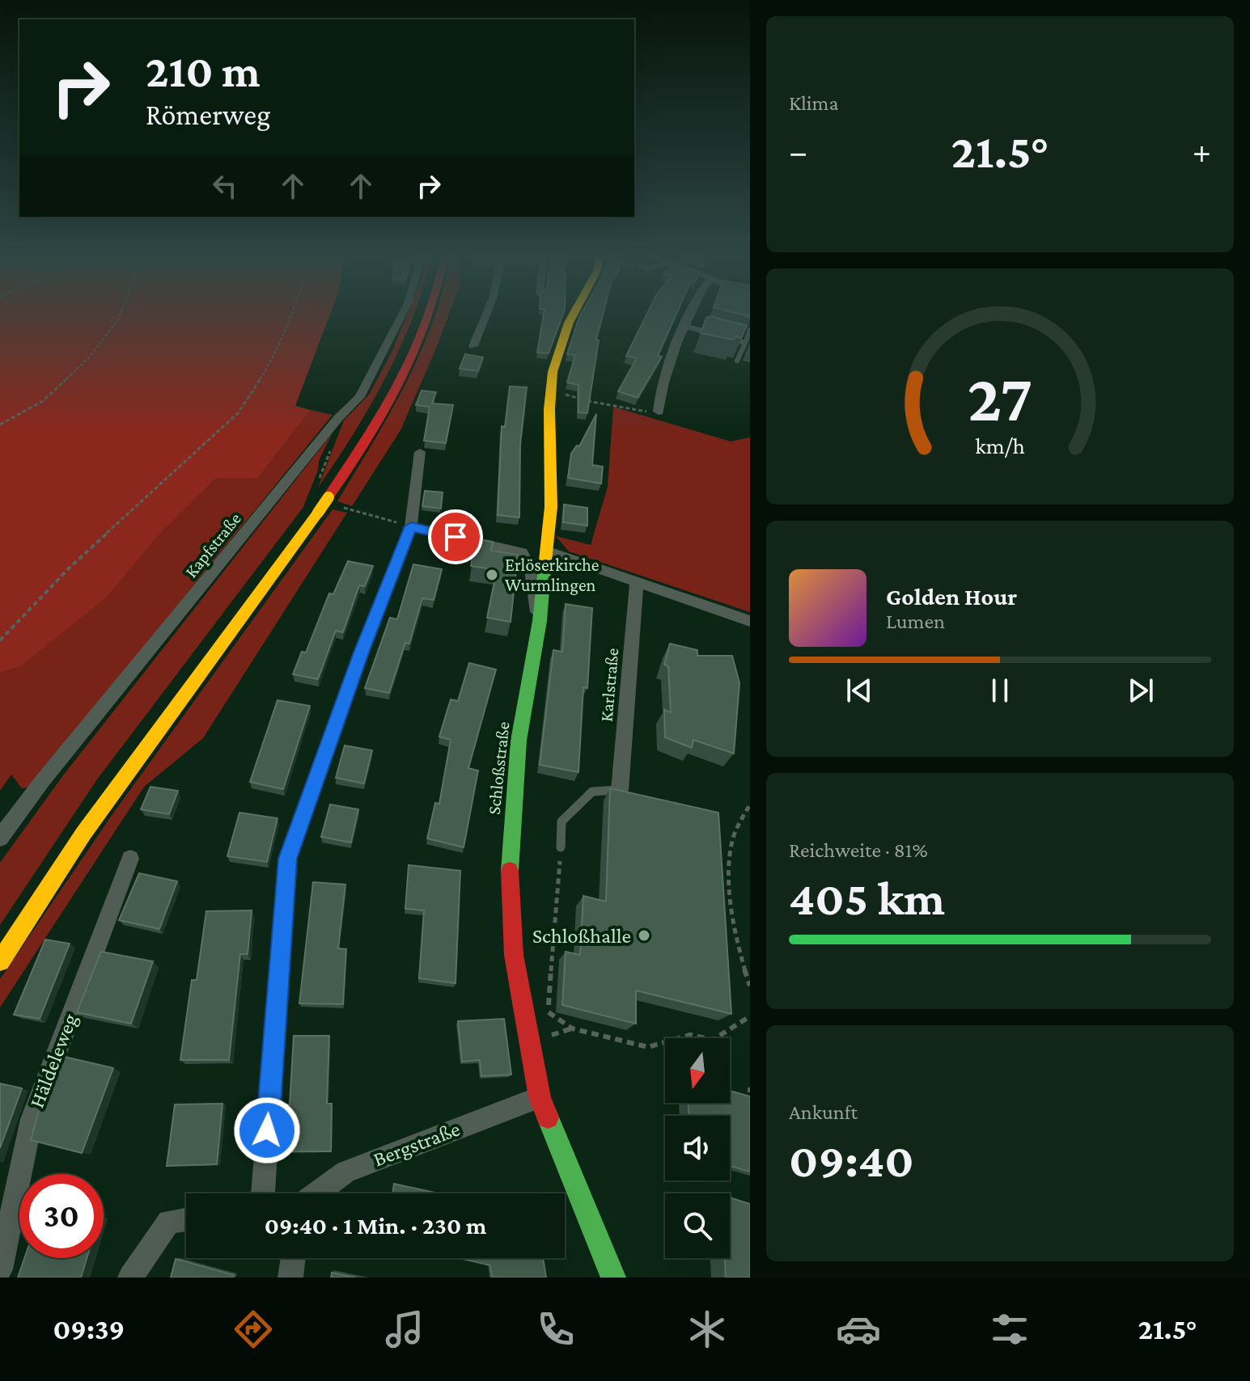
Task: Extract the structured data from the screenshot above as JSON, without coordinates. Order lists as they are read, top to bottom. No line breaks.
{"streets":{"street":["Kapfstraße","Karlstraße","Schloßstraße","Häldeleweg","Bergstraße"]},"crossings":[["Schloßstraße","Bergstraße"]],"places":["Erlöserkirche Wurmlingen","Schloßhalle"],"north":"bottom","page":{"tile":["Klima",["Reichweite · 81%","405 km"],["Ankunft","09:40"]],"turn":["210 m","Römerweg"],"heat":["−","21.5°","+"],"song":["Golden Hour","Lumen"],"limit":"30","trip":"09:40 · 1 Min. · 230 m","tabs":["09:39","21.5°"],"gauge":["27","km/h"]}}
